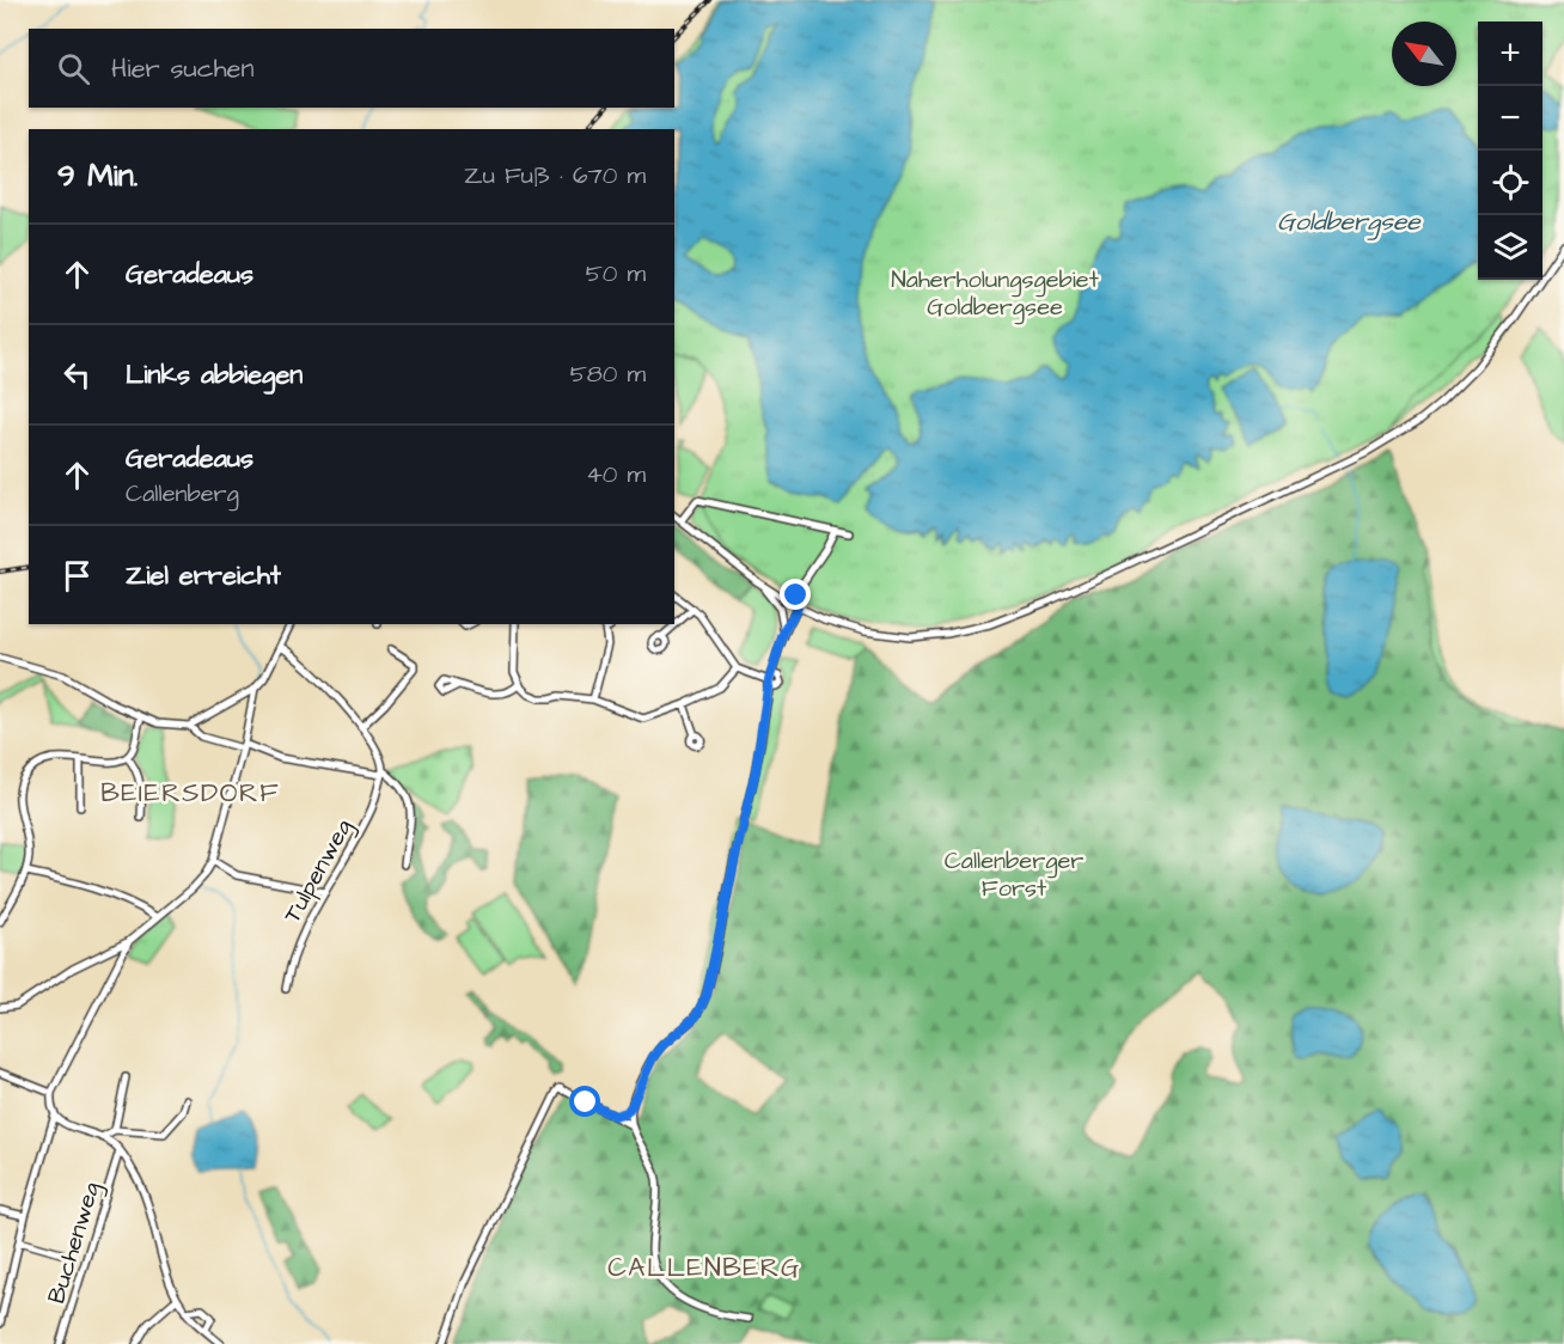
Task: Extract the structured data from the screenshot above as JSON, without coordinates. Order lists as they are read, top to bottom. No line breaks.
{"streets":{"street":["Tulpenweg","Buchenweg"]},"districts":["BEIERSDORF","CALLENBERG"],"water":["Goldbergsee"],"parks":["Naherholungsgebiet Goldbergsee","Callenberger Forst"],"north":"top left","page":{"map_buttons":["+","−"],"search":"Hier suchen","heading":["9 Min.","Zu Fuß · 670 m"],"list":[["Geradeaus","50 m"],["Links abbiegen","580 m"],["Geradeaus","Callenberg","40 m"],"Ziel erreicht"]}}
